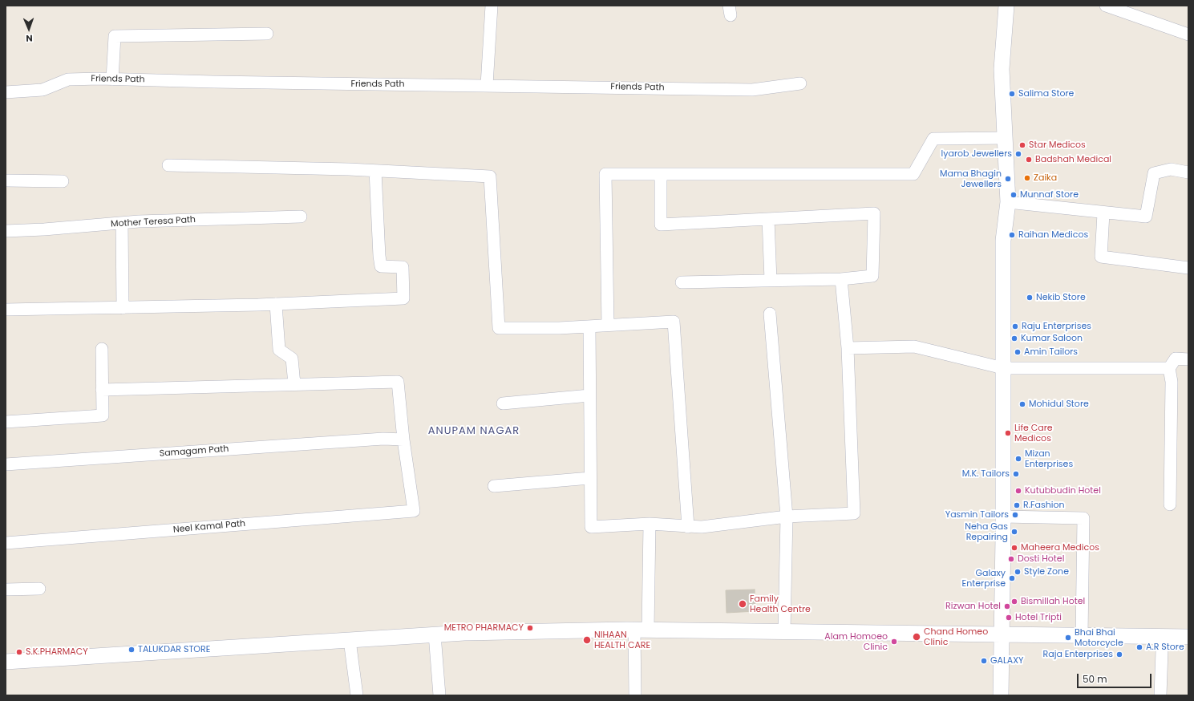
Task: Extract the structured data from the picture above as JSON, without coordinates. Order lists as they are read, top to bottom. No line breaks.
{"streets":{"street":["Friends Path","Mother Teresa Path","Samagam Path","Neel Kamal Path"]},"crossings":[["Samagam Path","Neel Kamal Path"]],"districts":["ANUPAM NAGAR"],"places":["Salima Store","Star Medicos","Iyarob Jewellers","Badshah Medical","Zaika","Mama Bhagin Jewellers","Munnaf Store","Raihan Medicos","Nekib Store","Raju Enterprises","Kumar Saloon","Amin Tailors","Mohidul Store","Life Care Medicos","Mizan Enterprises","M.K. Tailors","Kutubbudin Hotel","R.Fashion","Yasmin Tailors","Neha Gas Repairing","Maheera Medicos","Dosti Hotel","Style Zone","Galaxy Enterprise","Bismillah Hotel","Family Health Centre","Rizwan Hotel","Hotel Tripti","METRO PHARMACY","Chand Homeo Clinic","Bhai Bhai Motorcycle","NIHAAN HEALTH CARE","Alam Homoeo Clinic","A.R Store","TALUKDAR STORE","S.K.PHARMACY","Raja Enterprises","GALAXY"],"scale_bar":"50 m","north":"bottom"}
